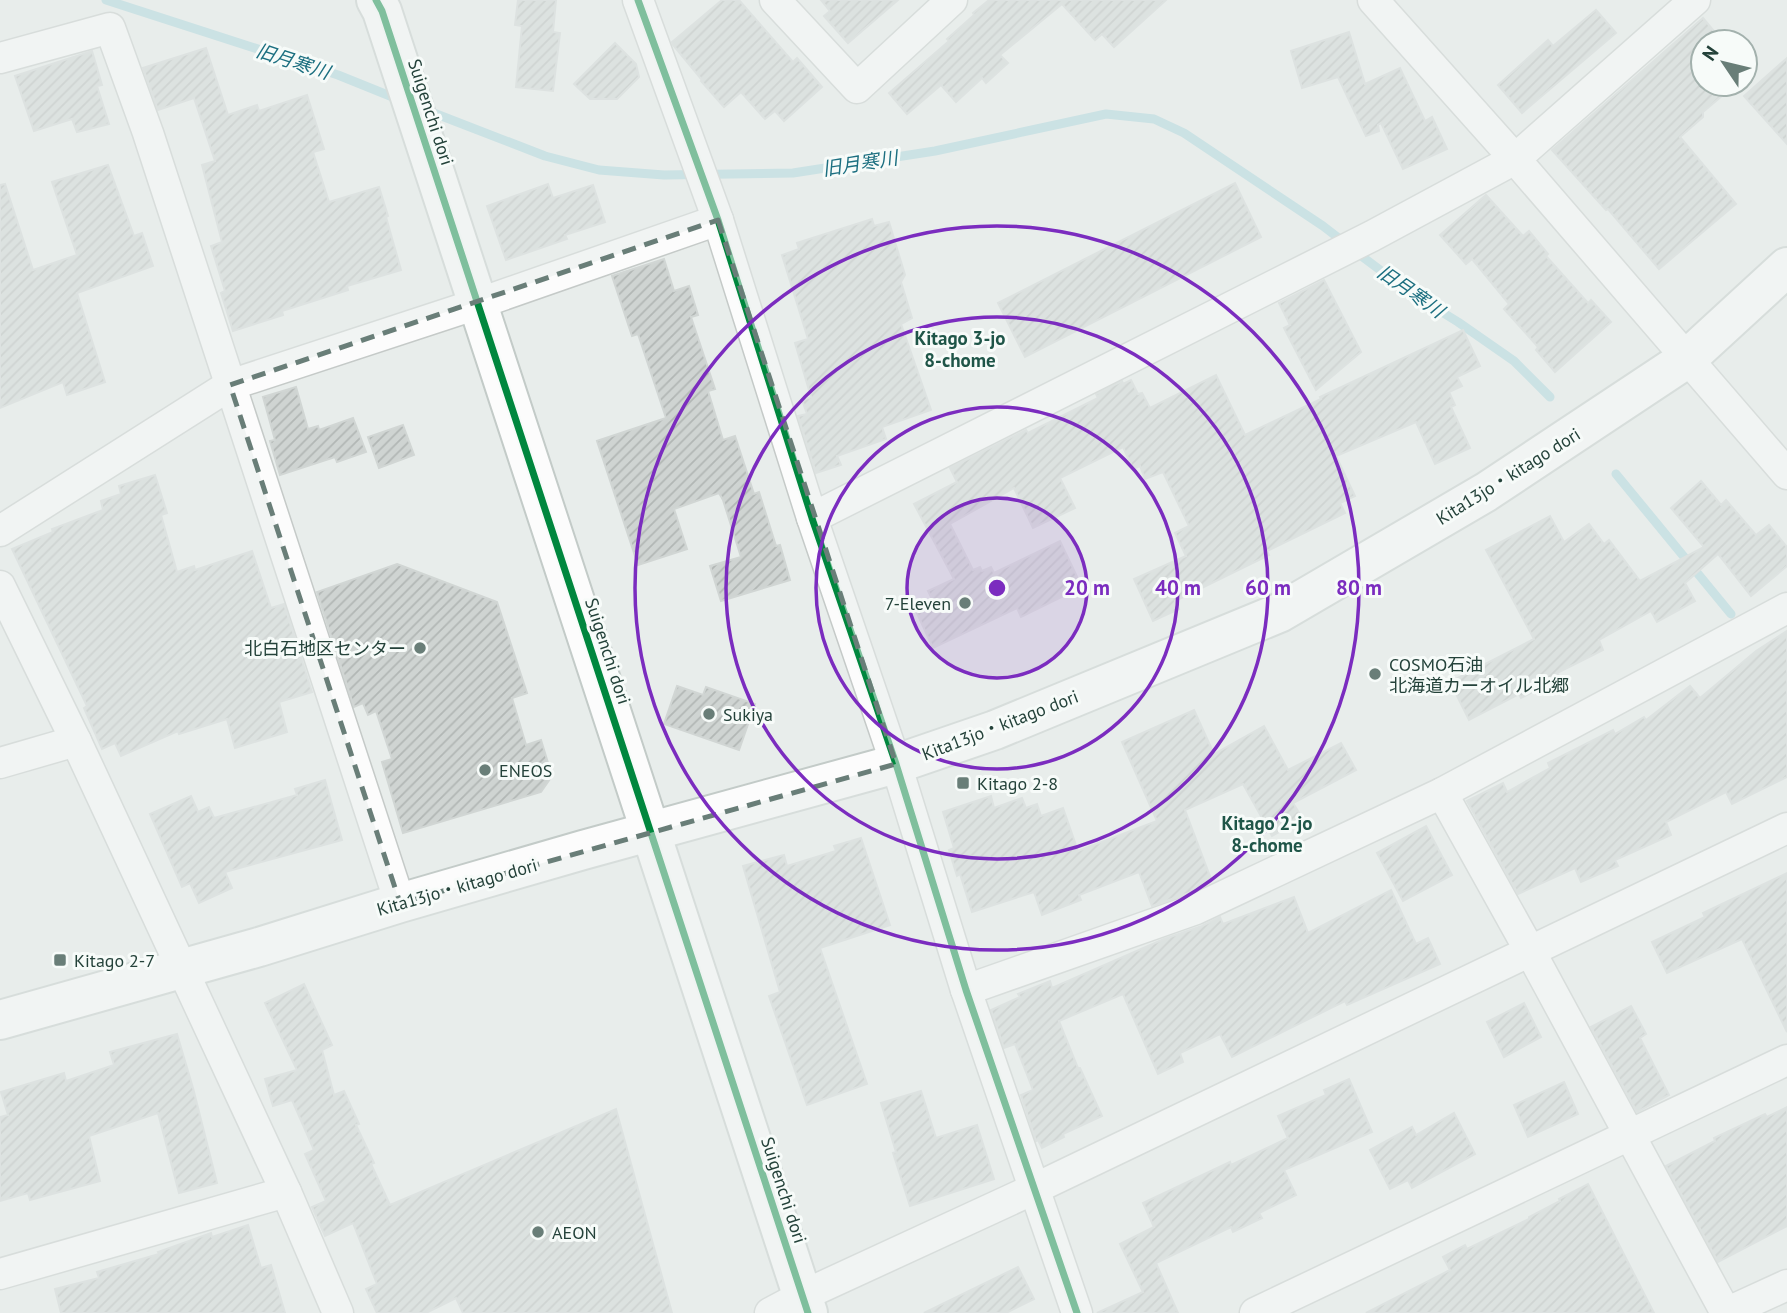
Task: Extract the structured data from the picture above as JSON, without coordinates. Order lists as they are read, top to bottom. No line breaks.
{"streets":{"main road":["Suigenchi dori","Kita13jo・kitago dori"]},"crossings":[["Suigenchi dori","Kita13jo・kitago dori"]],"districts":["Kitago 3-jo 8-chome","Kitago 2-jo 8-chome"],"water":["旧月寒川"],"places":{"other":["7-Eleven","北白石地区センター","COSMO石油 北海道カーオイル北郷","Sukiya","ENEOS","AEON"],"transit":["Kitago 2-8","Kitago 2-7"]},"north":"top left","rings":["20 m","40 m","60 m","80 m"]}
